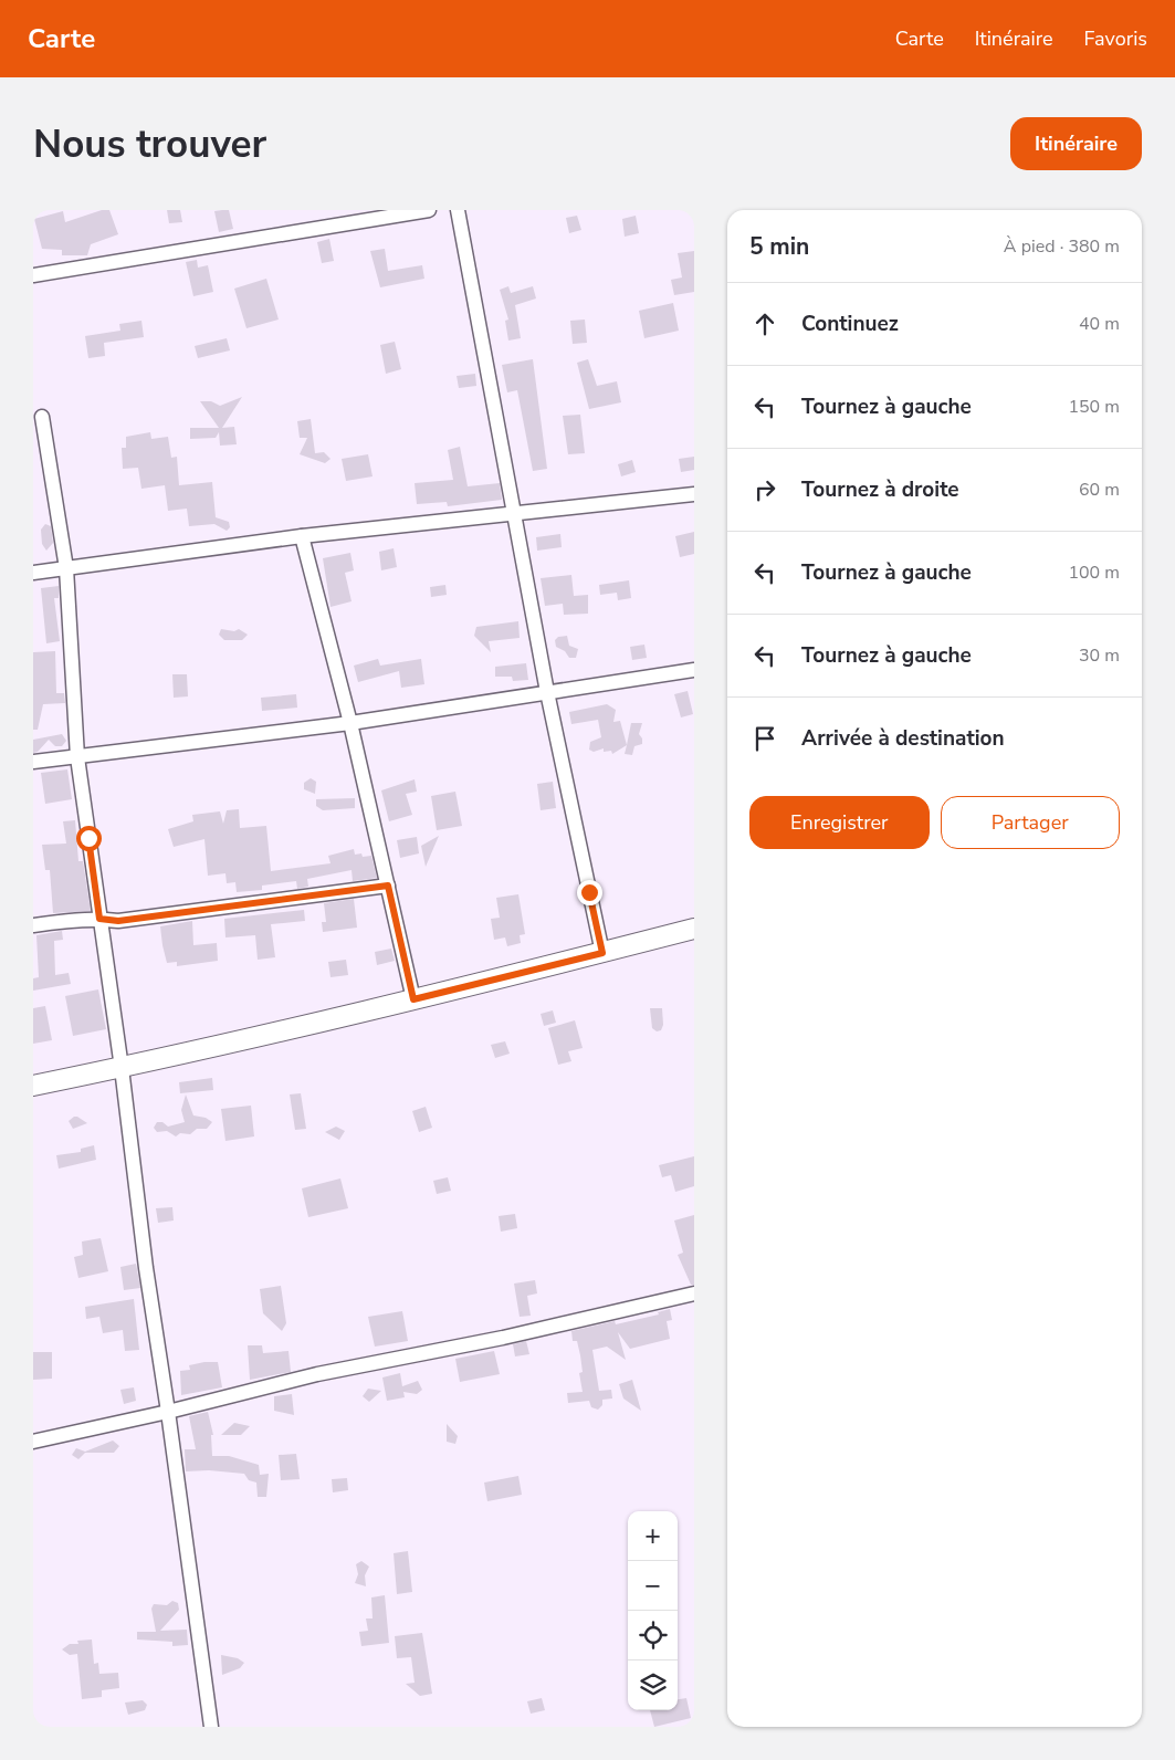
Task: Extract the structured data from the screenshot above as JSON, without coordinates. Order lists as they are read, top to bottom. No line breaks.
{"page":{"header":"Carte","nav":["Carte","Itinéraire","Favoris"],"buttons":["Itinéraire",["Enregistrer","Partager"]],"title":"Nous trouver","heading":["5 min","À pied · 380 m"],"list":[["Continuez","40 m"],["Tournez à gauche","150 m"],["Tournez à droite","60 m"],["Tournez à gauche","100 m"],["Tournez à gauche","30 m"],"Arrivée à destination"],"map_buttons":["+","−"]}}
